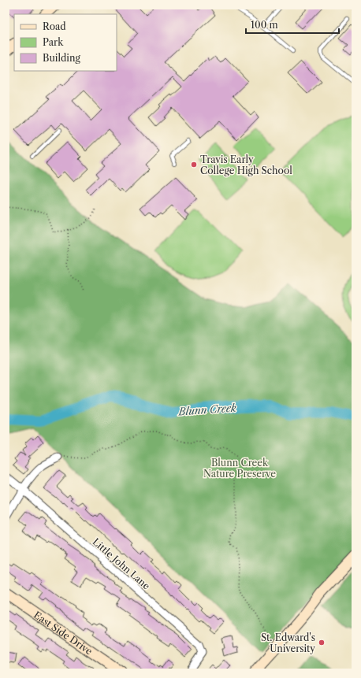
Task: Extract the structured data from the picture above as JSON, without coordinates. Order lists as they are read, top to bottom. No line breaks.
{"streets":{"street":["Little John Lane","East Side Drive"]},"water":["Blunn Creek"],"parks":["Blunn Creek Nature Preserve"],"places":["Travis Early College High School","St. Edward's University"],"legend":["Road","Park","Building"],"scale_bar":"100 m"}
